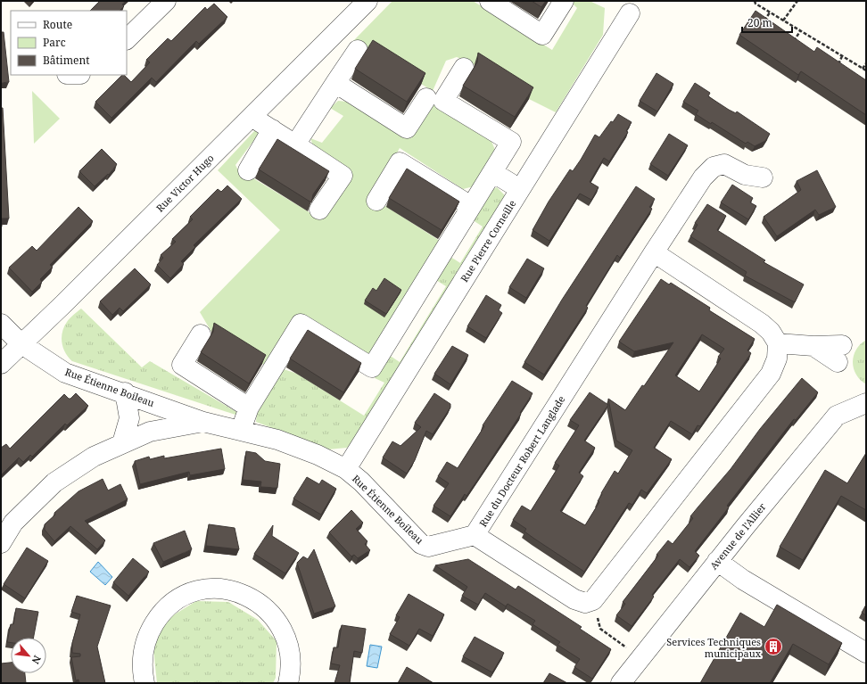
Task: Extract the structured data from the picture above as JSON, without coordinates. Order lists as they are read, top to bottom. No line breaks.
{"streets":{"street":["Rue Victor Hugo","Rue Pierre Corneille","Rue Étienne Boileau","Rue du Docteur Robert Langlade","Avenue de l'Allier"]},"crossings":[["Rue Victor Hugo","Rue Étienne Boileau"],["Rue Pierre Corneille","Rue Étienne Boileau"],["Rue Étienne Boileau","Rue du Docteur Robert Langlade"]],"places":{"building":["Services Techniques municipaux"]},"legend":["Route","Parc","Bâtiment"],"scale_bar":"20 m","north":"bottom right"}
